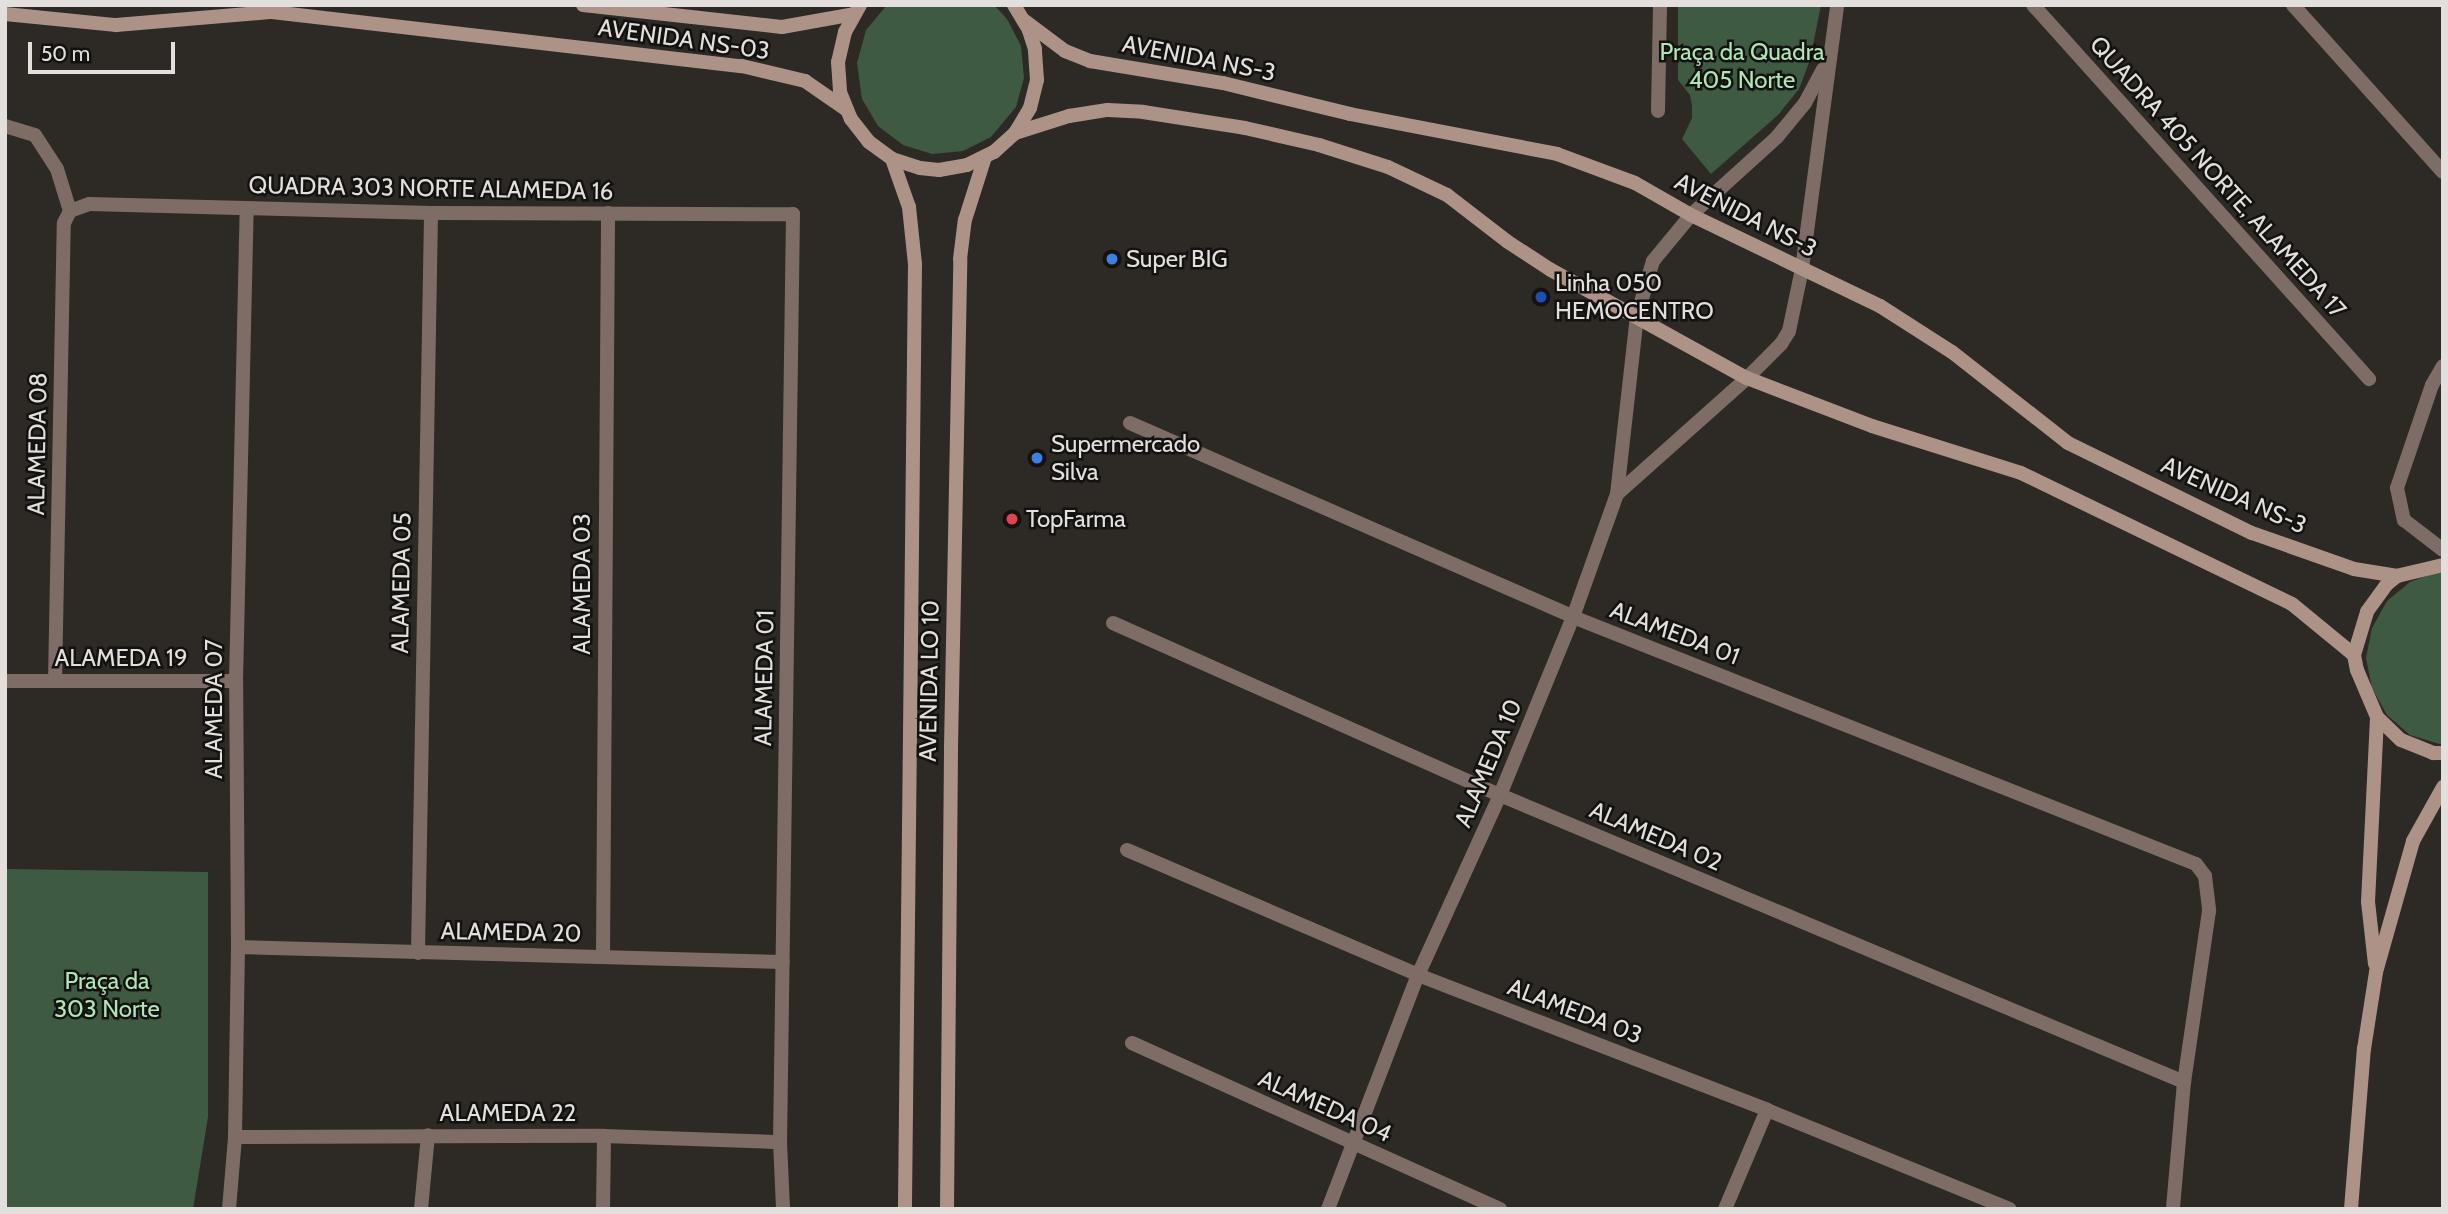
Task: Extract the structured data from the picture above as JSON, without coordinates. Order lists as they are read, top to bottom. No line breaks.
{"streets":{"street":["AVENIDA NS-03","AVENIDA NS-3","QUADRA 405 NORTE, ALAMEDA 17","QUADRA 303 NORTE ALAMEDA 16","ALAMEDA 08","ALAMEDA 05","ALAMEDA 03","ALAMEDA 01","ALAMEDA 19","AVENIDA LO 10","ALAMEDA 07","ALAMEDA 10","ALAMEDA 02","ALAMEDA 20","ALAMEDA 04","ALAMEDA 22"]},"crossings":[["AVENIDA NS-03","AVENIDA NS-3"],["AVENIDA NS-3","AVENIDA LO 10"],["AVENIDA NS-3","ALAMEDA 10"],["QUADRA 303 NORTE ALAMEDA 16","ALAMEDA 08"],["QUADRA 303 NORTE ALAMEDA 16","ALAMEDA 05"],["QUADRA 303 NORTE ALAMEDA 16","ALAMEDA 03"],["QUADRA 303 NORTE ALAMEDA 16","ALAMEDA 01"],["QUADRA 303 NORTE ALAMEDA 16","ALAMEDA 07"],["ALAMEDA 08","ALAMEDA 19"],["ALAMEDA 05","ALAMEDA 20"],["ALAMEDA 03","ALAMEDA 10"],["ALAMEDA 03","ALAMEDA 20"],["ALAMEDA 01","ALAMEDA 10"],["ALAMEDA 01","ALAMEDA 02"],["ALAMEDA 01","ALAMEDA 20"],["ALAMEDA 01","ALAMEDA 22"],["ALAMEDA 19","ALAMEDA 07"],["ALAMEDA 07","ALAMEDA 20"],["ALAMEDA 07","ALAMEDA 22"],["ALAMEDA 10","ALAMEDA 02"],["ALAMEDA 10","ALAMEDA 04"]],"parks":["Praça da Quadra 405 Norte","Praça da 303 Norte"],"places":["Super BIG","Linha 050 HEMOCENTRO","Supermercado Silva","TopFarma"],"scale_bar":"50 m"}
